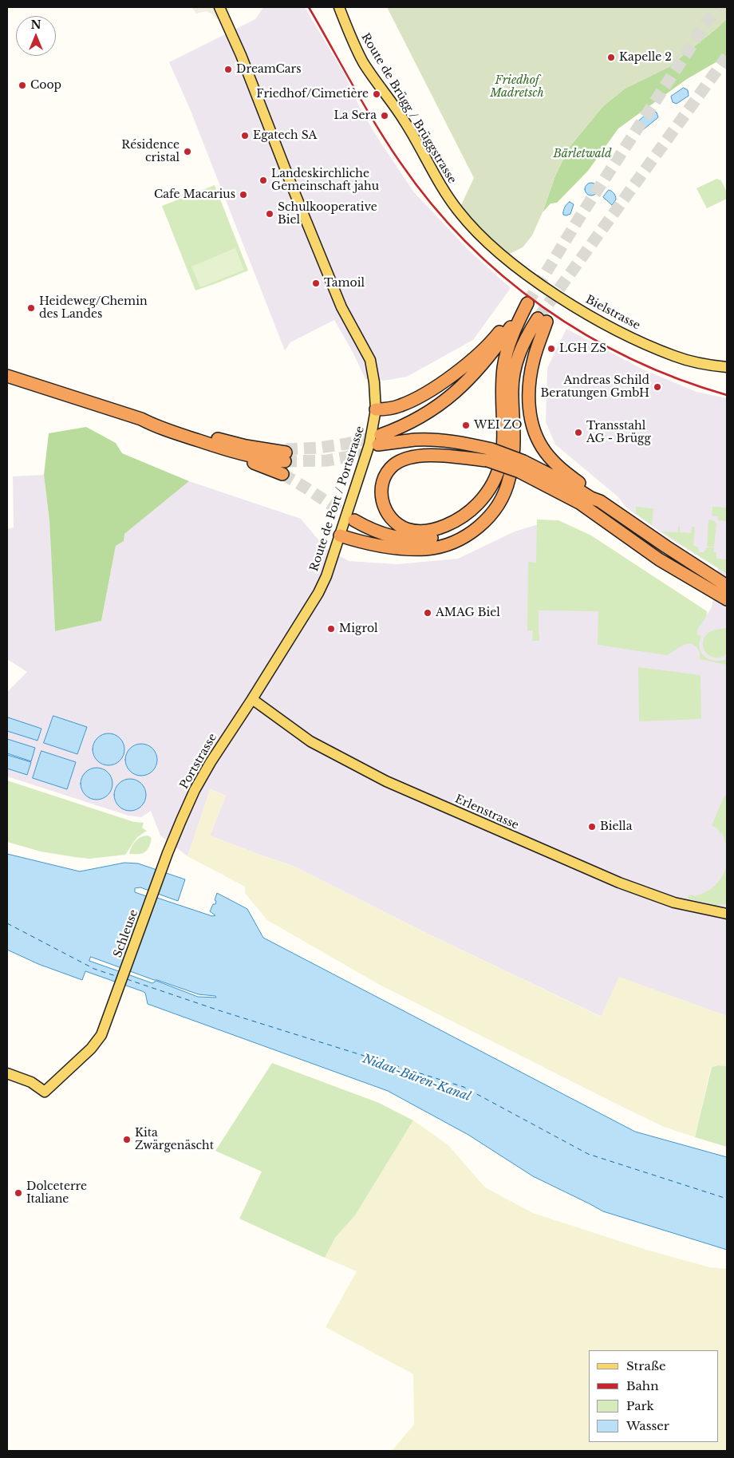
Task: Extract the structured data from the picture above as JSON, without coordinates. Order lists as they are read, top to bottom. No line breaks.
{"streets":{"main road":["Route de Brügg / Brüggstrasse","Bielstrasse","Route de Port / Portstrasse","Portstrasse","Erlenstrasse","Schleuse"]},"crossings":[["Route de Brügg / Brüggstrasse","Bielstrasse"],["Route de Port / Portstrasse","Portstrasse"],["Route de Port / Portstrasse","Erlenstrasse"],["Portstrasse","Erlenstrasse"],["Portstrasse","Schleuse"]],"water":["Nidau-Büren-Kanal"],"parks":["Friedhof Madretsch","Bärletwald"],"places":["Kapelle 2","DreamCars","Coop","Friedhof/Cimetière","La Sera","Egatech SA","Résidence cristal","Landeskirchliche Gemeinschaft jahu","Cafe Macarius","Schulkooperative Biel","Tamoil","Heideweg/Chemin des Landes","LGH ZS","Andreas Schild Beratungen GmbH","WEI ZO","Transstahl AG - Brügg","AMAG Biel","Migrol","Biella","Kita Zwärgenäscht","Dolceterre Italiane"],"legend":["Straße","Bahn","Park","Wasser"],"north":"top"}
